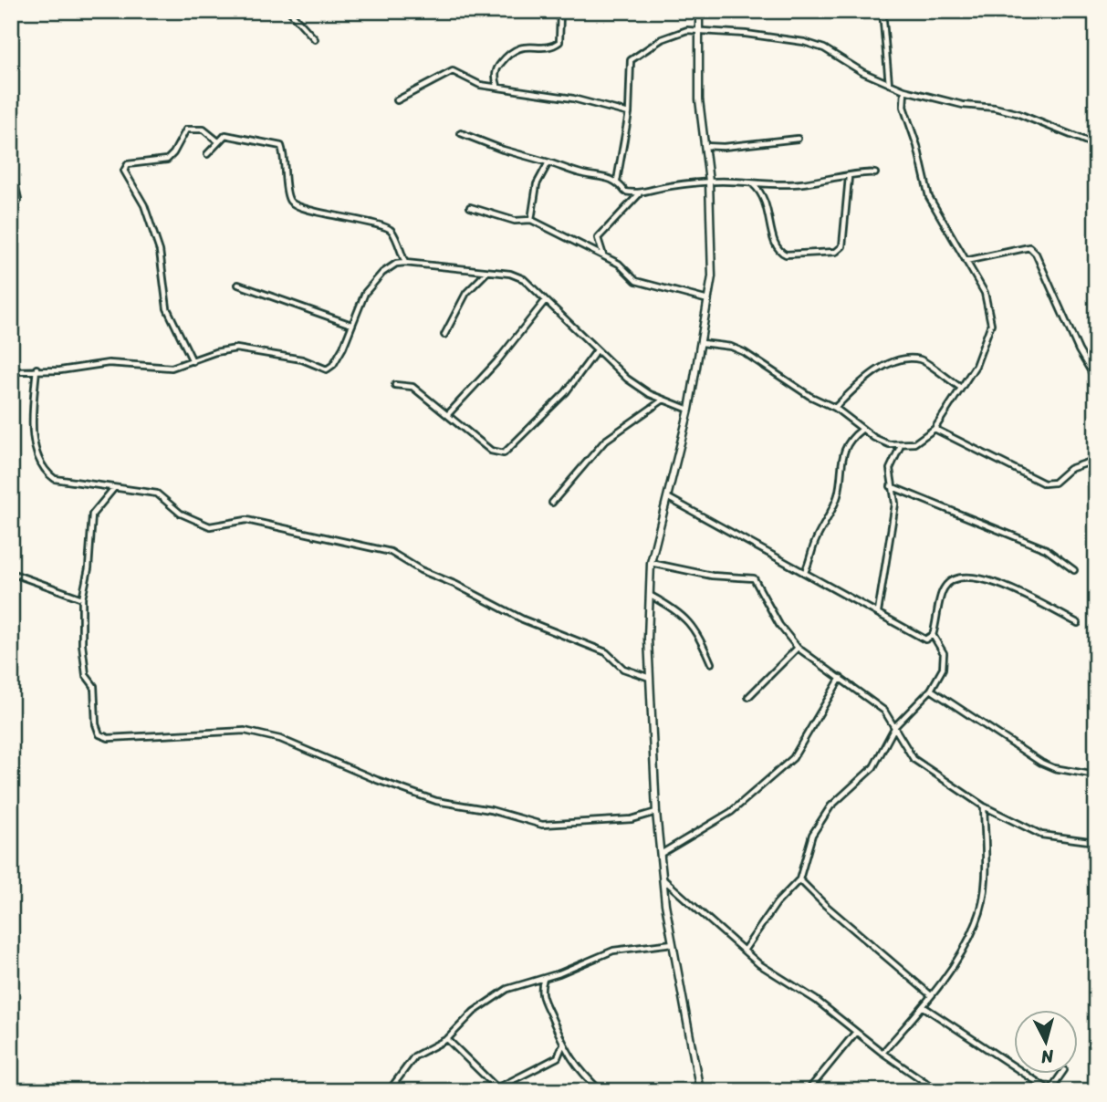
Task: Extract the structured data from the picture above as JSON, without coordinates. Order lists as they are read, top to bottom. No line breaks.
{"north":"bottom"}
